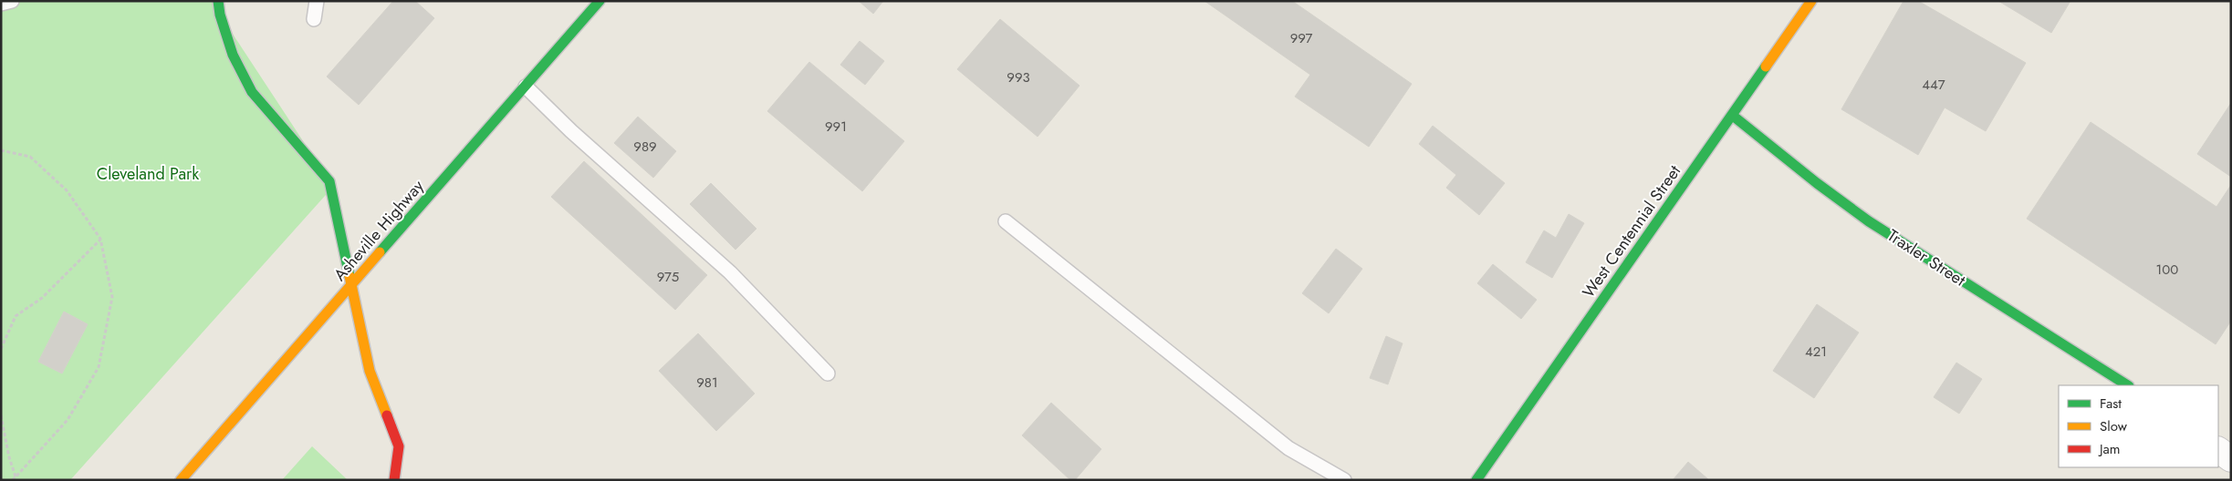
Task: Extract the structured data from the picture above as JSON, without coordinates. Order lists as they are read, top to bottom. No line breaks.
{"streets":{"street":["Asheville Highway","West Centennial Street","Traxler Street"]},"crossings":[["West Centennial Street","Traxler Street"]],"parks":["Cleveland Park"],"house_numbers":["997","993","447","991","989","100","975","421","981"],"legend":["Fast","Slow","Jam"]}
